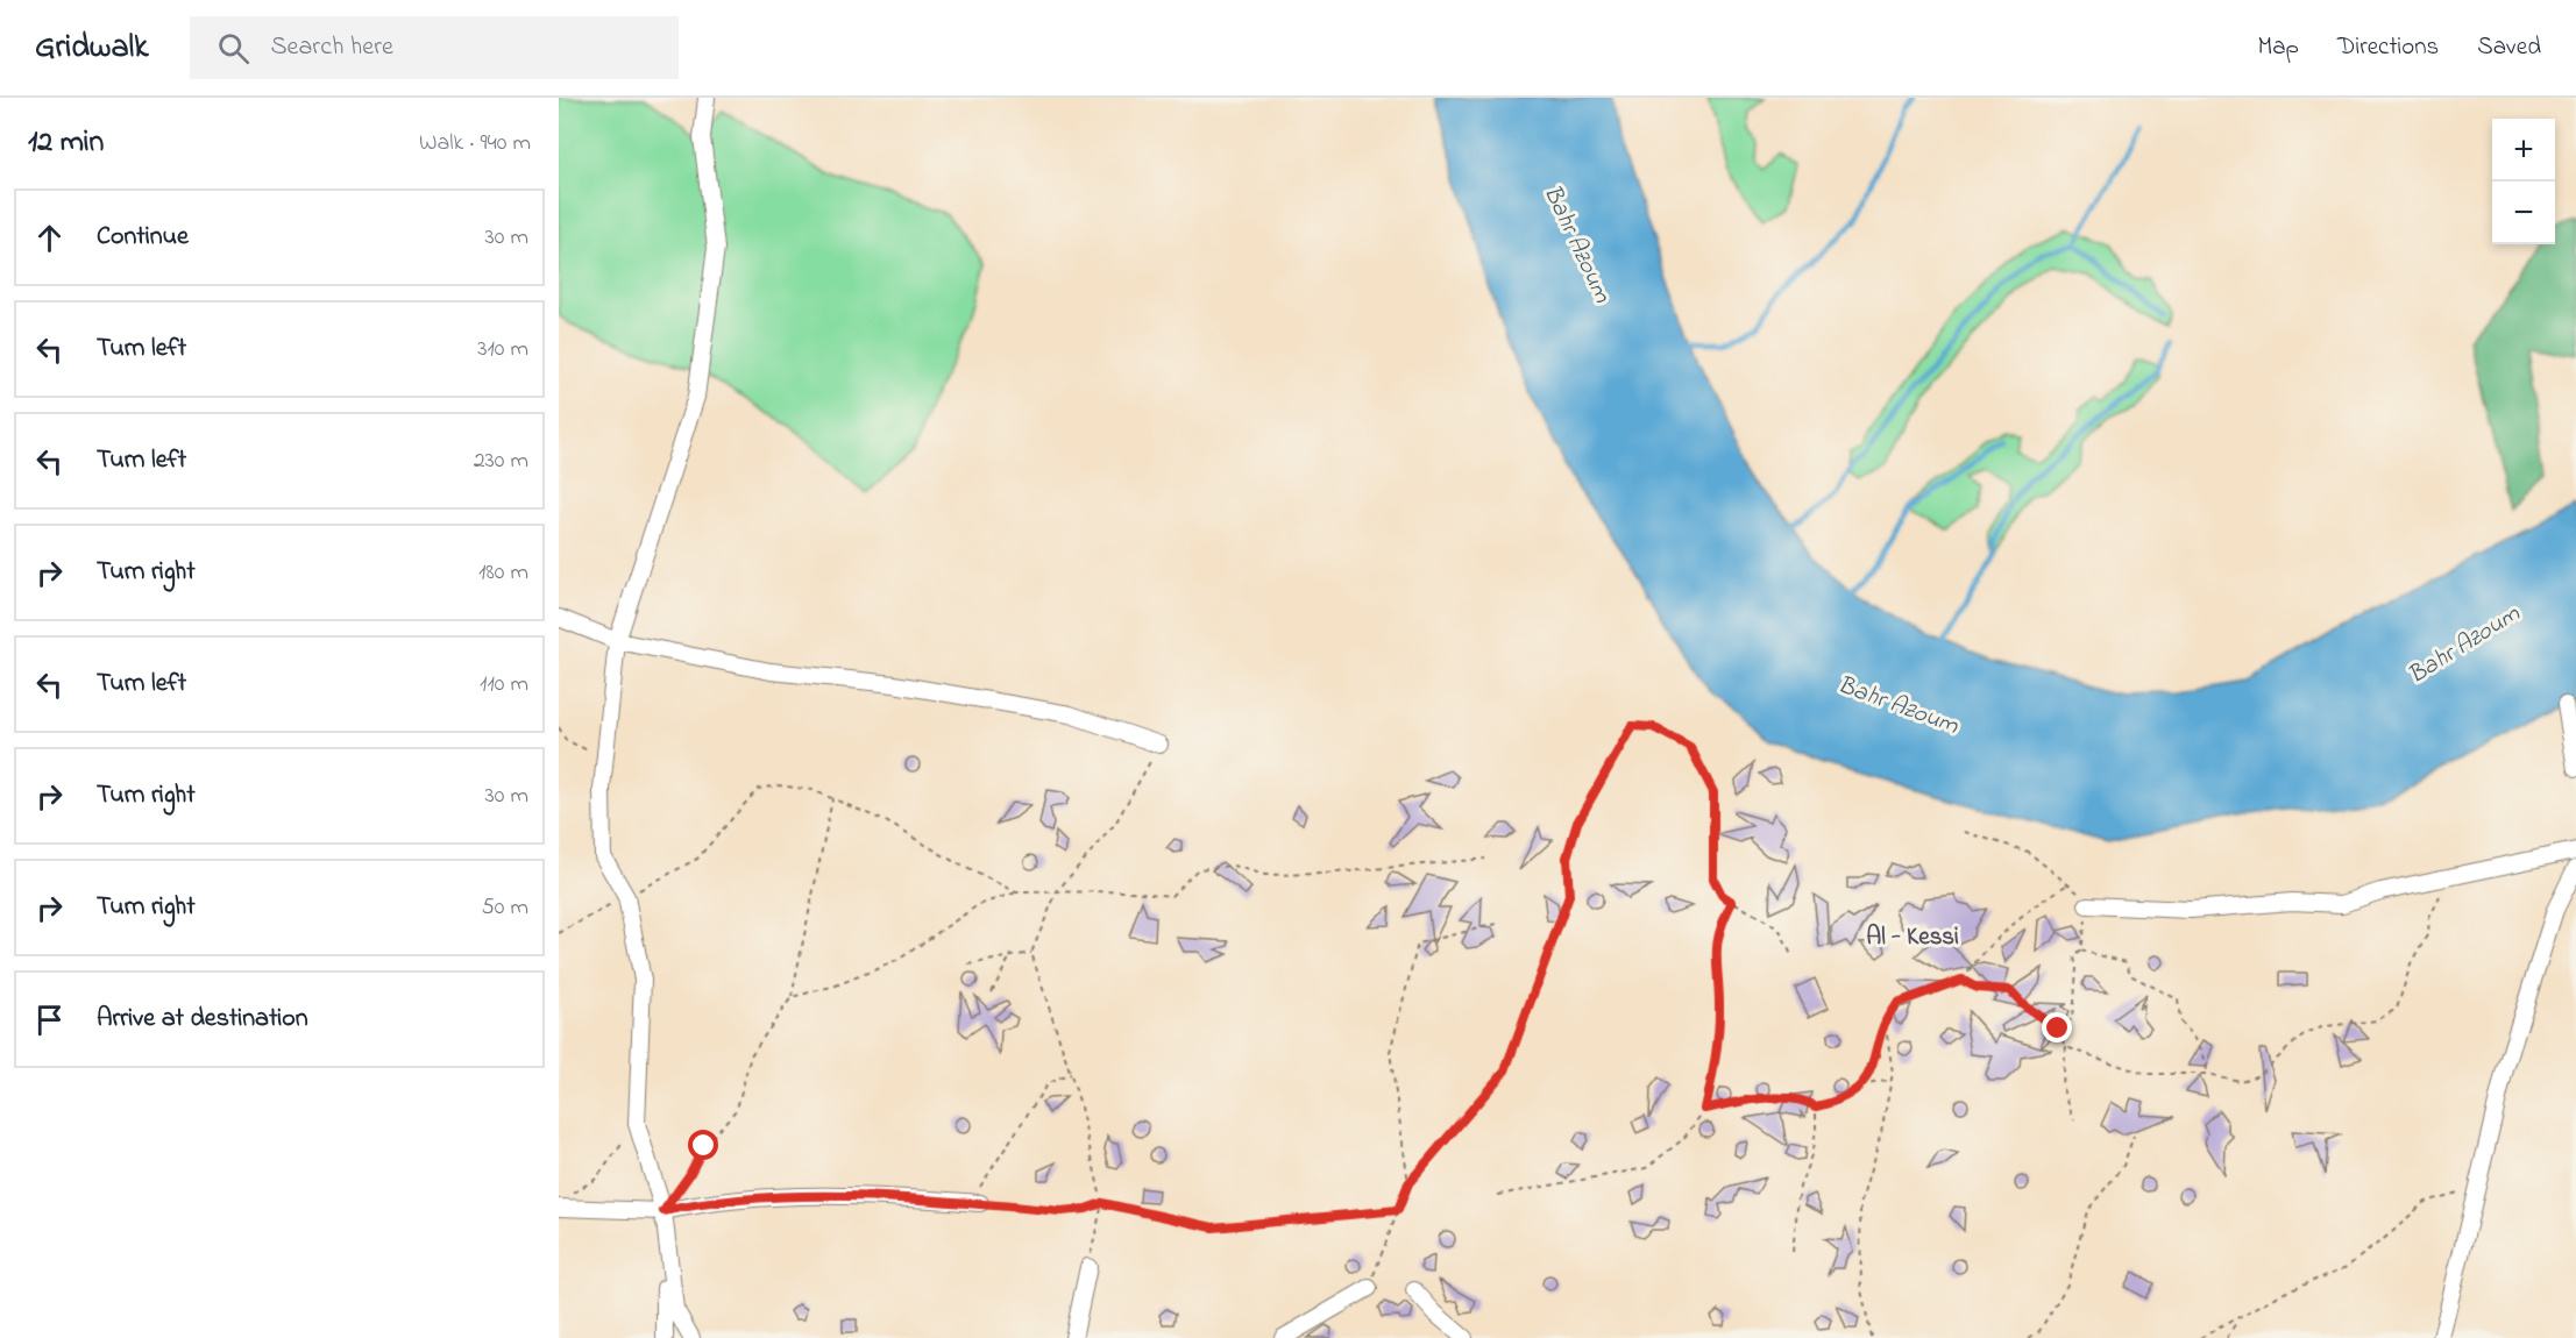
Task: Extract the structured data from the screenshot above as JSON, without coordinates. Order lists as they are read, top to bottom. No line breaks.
{"districts":["Al - Kessi"],"water":["Bahr Azoum"],"page":{"header":"Gridwalk","search":"Search here","nav":["Map","Directions","Saved"],"heading":["12 min","Walk · 940 m"],"map_buttons":["+","−"],"list":[["Continue","30 m"],["Turn left","310 m"],["Turn left","230 m"],["Turn right","180 m"],["Turn left","110 m"],["Turn right","30 m"],["Turn right","50 m"],"Arrive at destination"]}}
